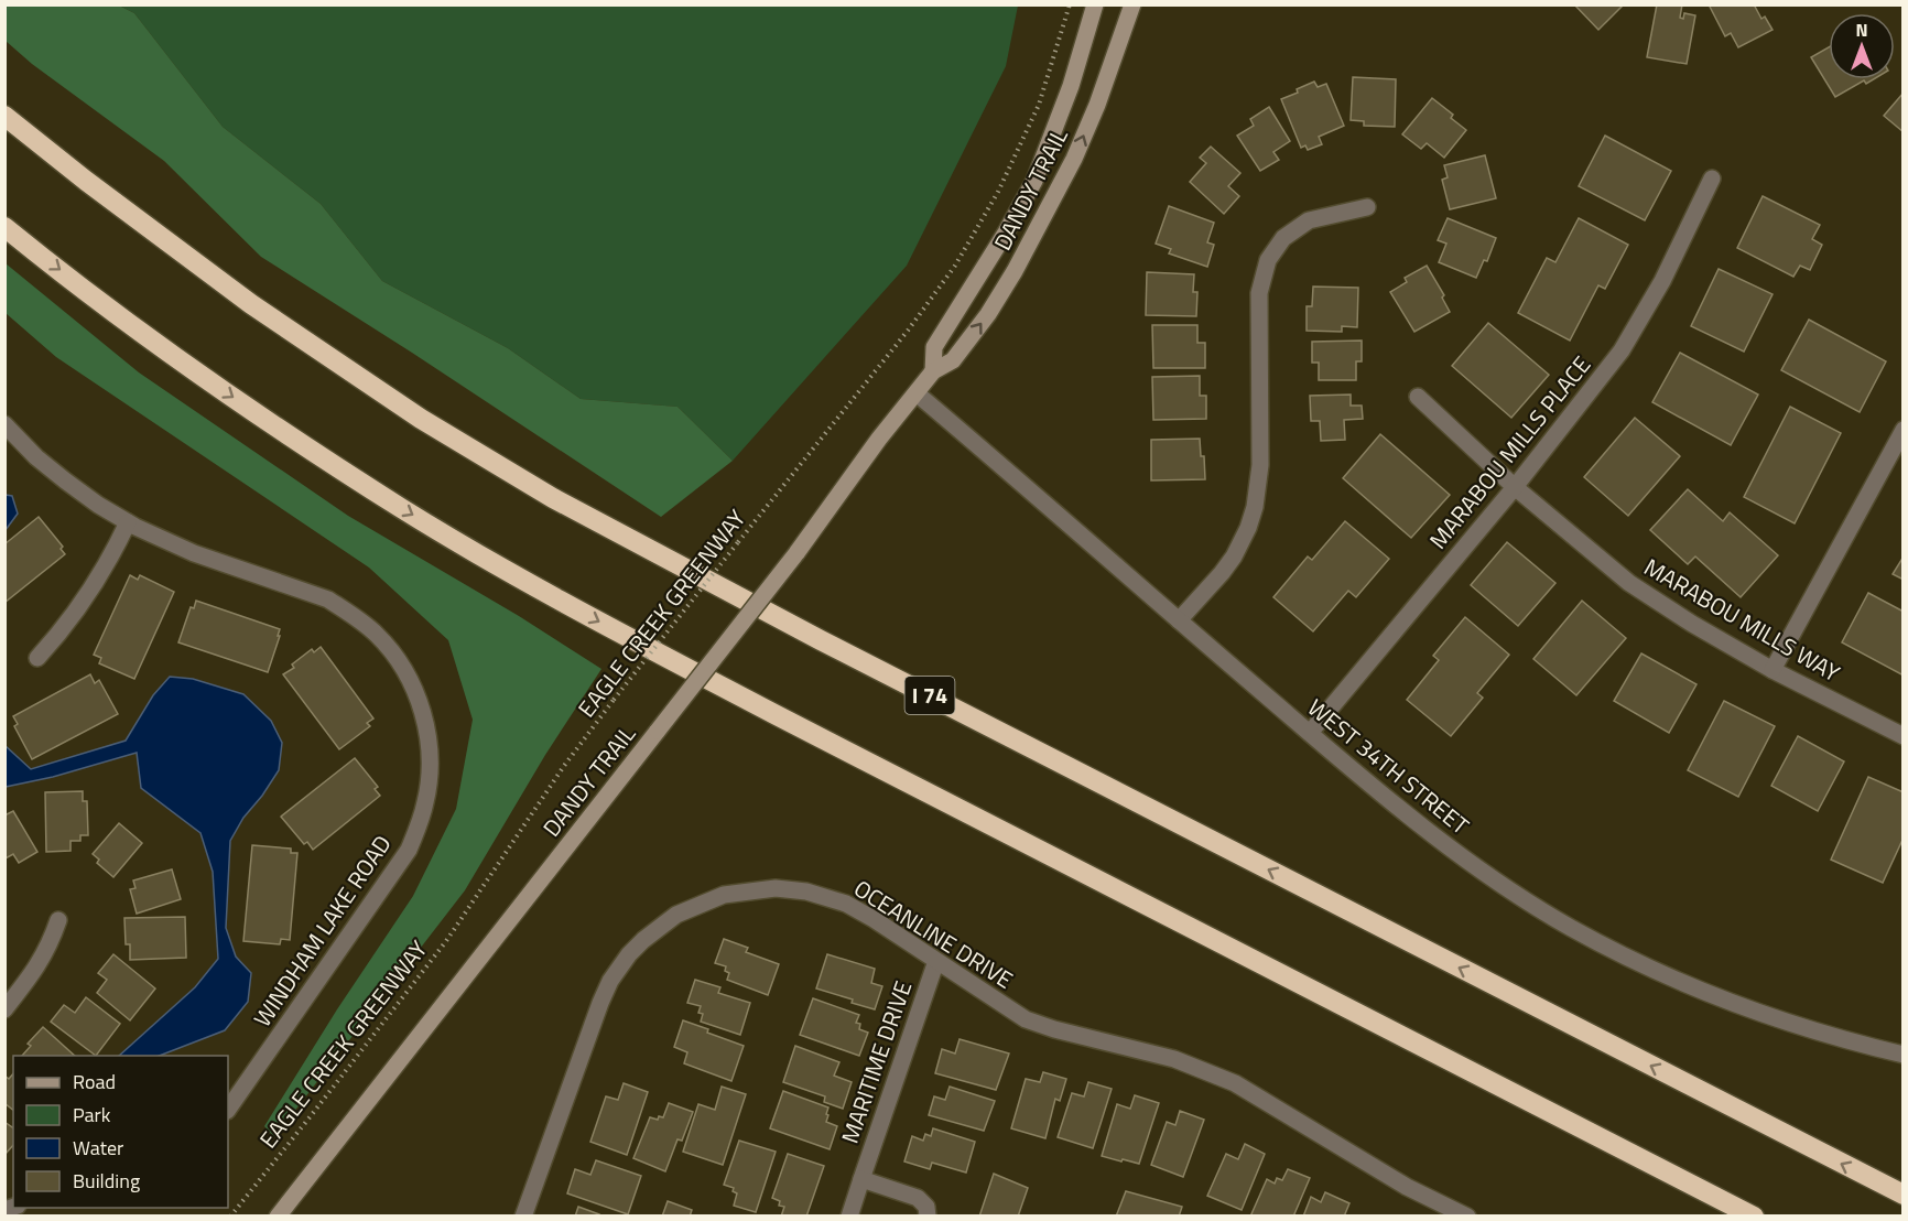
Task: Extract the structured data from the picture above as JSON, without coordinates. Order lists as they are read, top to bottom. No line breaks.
{"streets":{"highway":["I 74"],"main road":["DANDY TRAIL"],"street":["MARABOU MILLS PLACE","MARABOU MILLS WAY","WEST 34TH STREET","WINDHAM LAKE ROAD","OCEANLINE DRIVE","MARITIME DRIVE"],"path":["EAGLE CREEK GREENWAY"]},"crossings":[["DANDY TRAIL","WEST 34TH STREET"],["MARABOU MILLS PLACE","MARABOU MILLS WAY"],["MARABOU MILLS PLACE","WEST 34TH STREET"],["OCEANLINE DRIVE","MARITIME DRIVE"]],"legend":["Road","Park","Water","Building"],"north":"top"}
